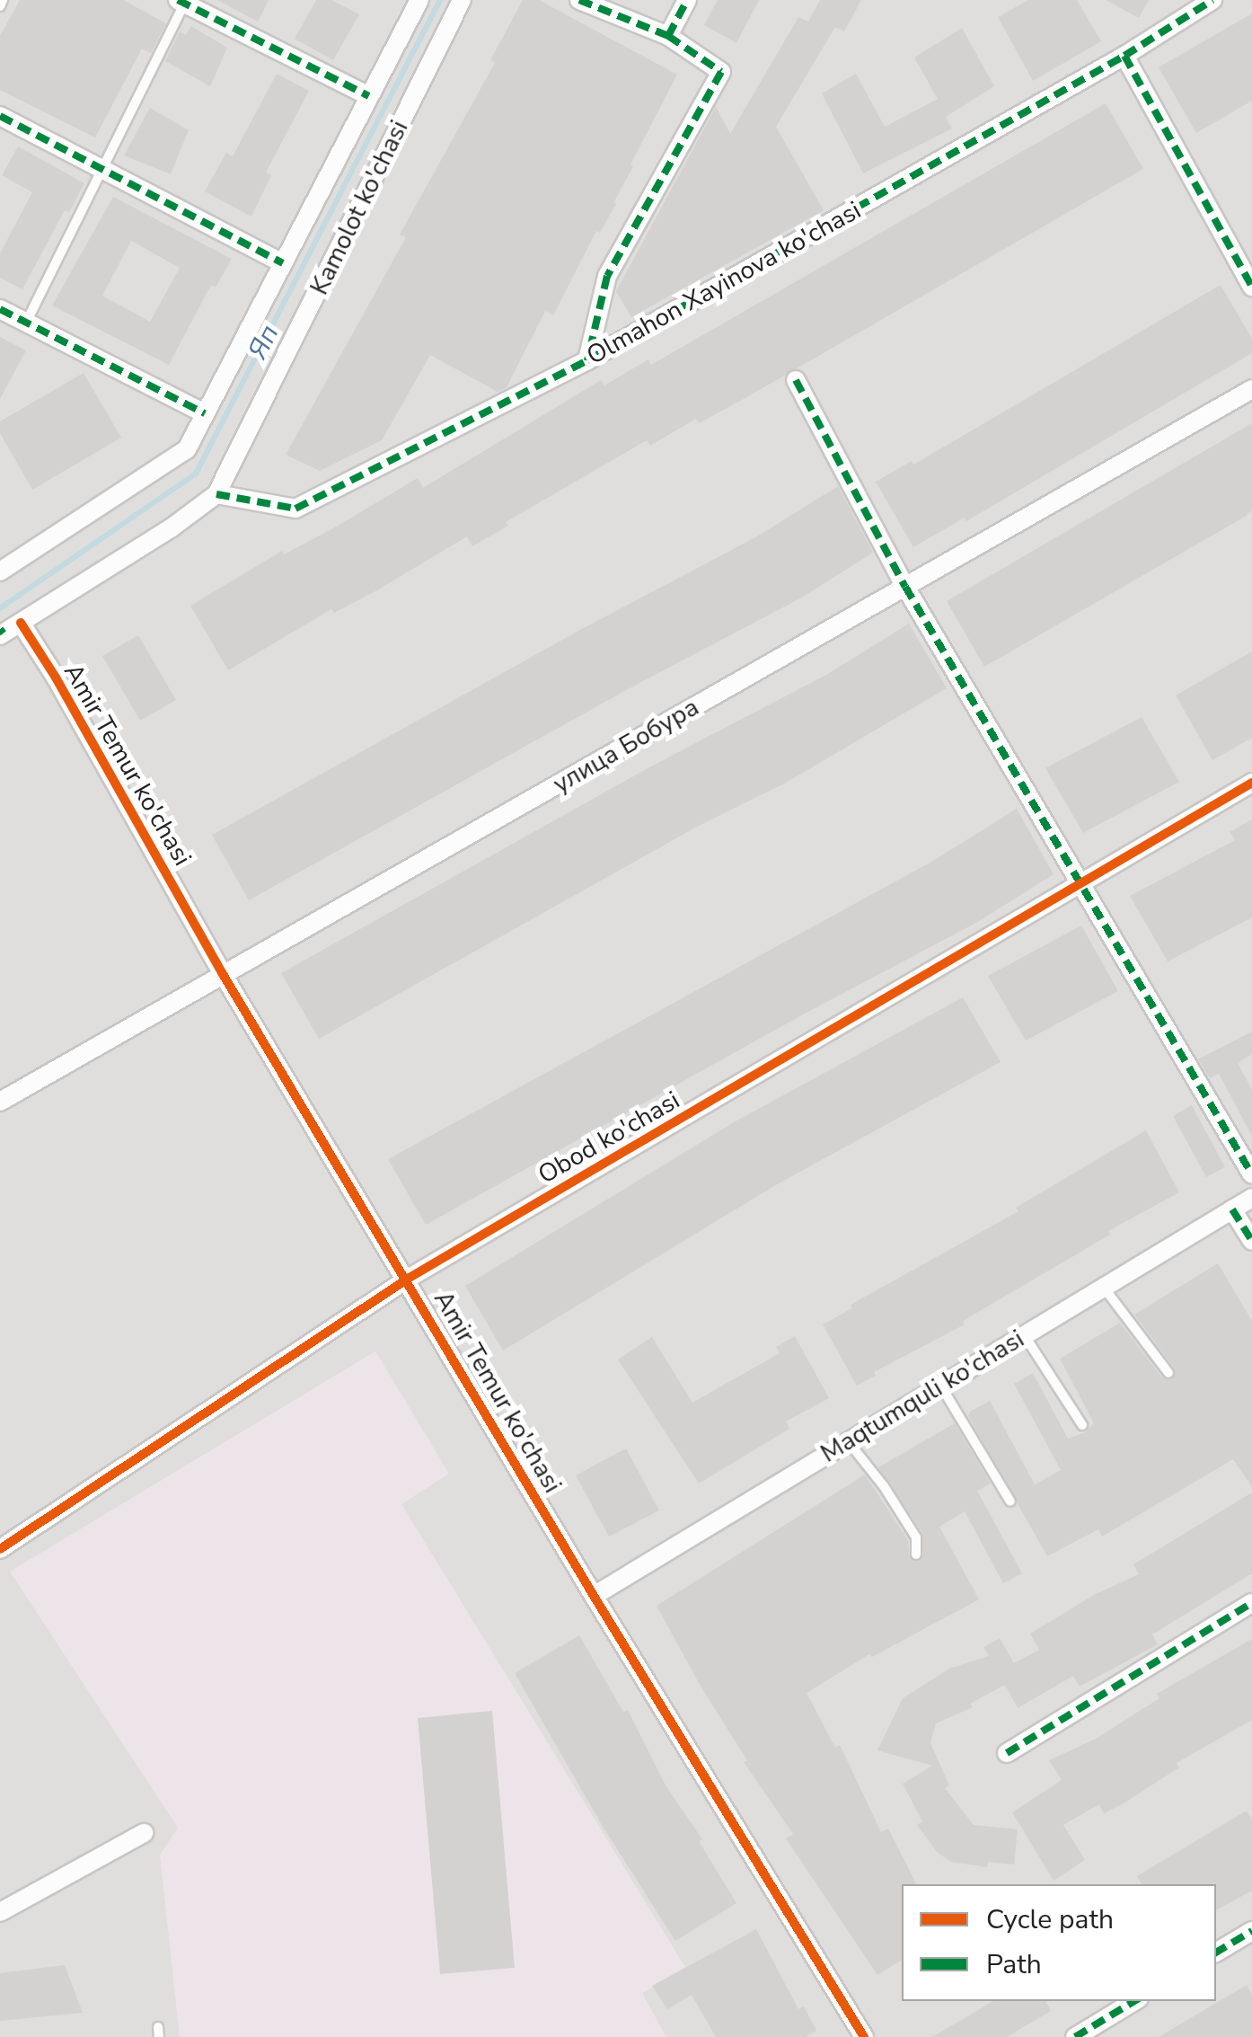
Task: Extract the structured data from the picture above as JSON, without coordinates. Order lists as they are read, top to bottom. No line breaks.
{"streets":{"street":["Kamolot ko'chasi","Olmahon Xayinova ko'chasi","улица Бобура","Amir Temur ko'chasi","Obod ko'chasi","Maqtumquli ko'chasi"]},"crossings":[["Kamolot ko'chasi","Olmahon Xayinova ko'chasi"],["Kamolot ko'chasi","Amir Temur ko'chasi"],["улица Бобура","Amir Temur ko'chasi"],["Amir Temur ko'chasi","Obod ko'chasi"],["Amir Temur ko'chasi","Maqtumquli ko'chasi"]],"water":["Яп"],"legend":["Cycle path","Path"]}
